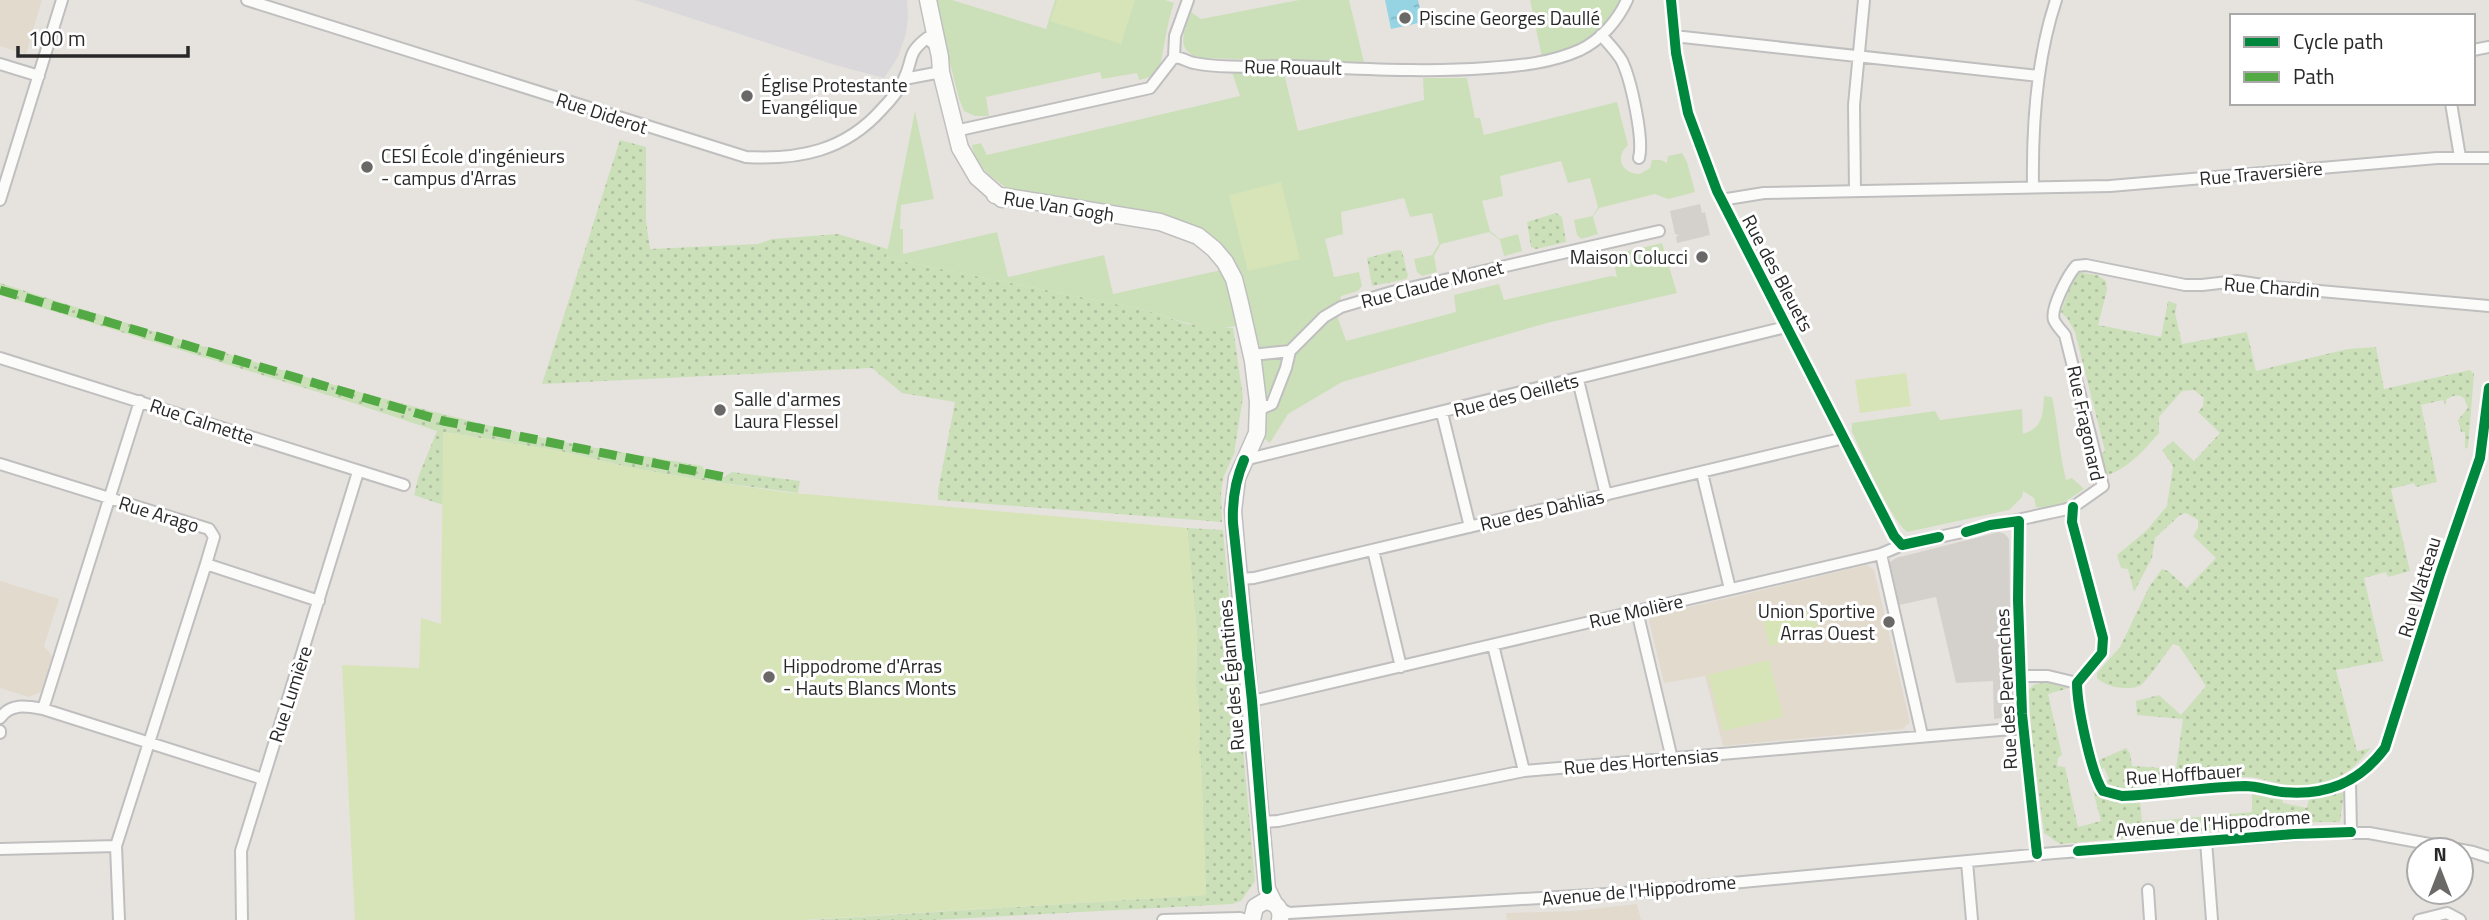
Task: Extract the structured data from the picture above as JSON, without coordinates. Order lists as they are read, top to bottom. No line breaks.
{"streets":{"street":["Rue Rouault","Rue Diderot","Rue Traversière","Rue Van Gogh","Rue des Bleuets","Rue Claude Monet","Rue Chardin","Rue des Oeillets","Rue Calmette","Rue Fragonard","Rue des Dahlias","Rue Arago","Rue Watteau","Rue Molière","Rue des Églantines","Rue des Pervenches","Rue Lumière","Rue des Hortensias","Rue Hoffbauer","Avenue de l'Hippodrome"]},"crossings":[["Rue Traversière","Rue des Bleuets"],["Rue Van Gogh","Rue Claude Monet"],["Rue Van Gogh","Rue des Oeillets"],["Rue Van Gogh","Rue des Églantines"],["Rue des Bleuets","Rue des Oeillets"],["Rue des Bleuets","Rue des Dahlias"],["Rue des Bleuets","Rue Molière"],["Rue Chardin","Rue Fragonard"],["Rue des Oeillets","Rue des Églantines"],["Rue Calmette","Rue Lumière"],["Rue Fragonard","Rue Molière"],["Rue Fragonard","Rue Hoffbauer"],["Rue des Dahlias","Rue des Églantines"],["Rue Watteau","Rue Hoffbauer"],["Rue Molière","Rue des Églantines"],["Rue Molière","Rue des Pervenches"],["Rue des Églantines","Rue des Hortensias"],["Rue des Églantines","Avenue de l'Hippodrome"],["Rue des Pervenches","Rue des Hortensias"],["Rue des Pervenches","Avenue de l'Hippodrome"]],"places":["Piscine Georges Daullé","Église Protestante Evangélique","CESI École d'ingénieurs - campus d'Arras","Maison Colucci","Salle d'armes Laura Flessel","Union Sportive Arras Ouest","Hippodrome d'Arras - Hauts Blancs Monts"],"legend":["Cycle path","Path"],"scale_bar":"100 m","north":"top"}
